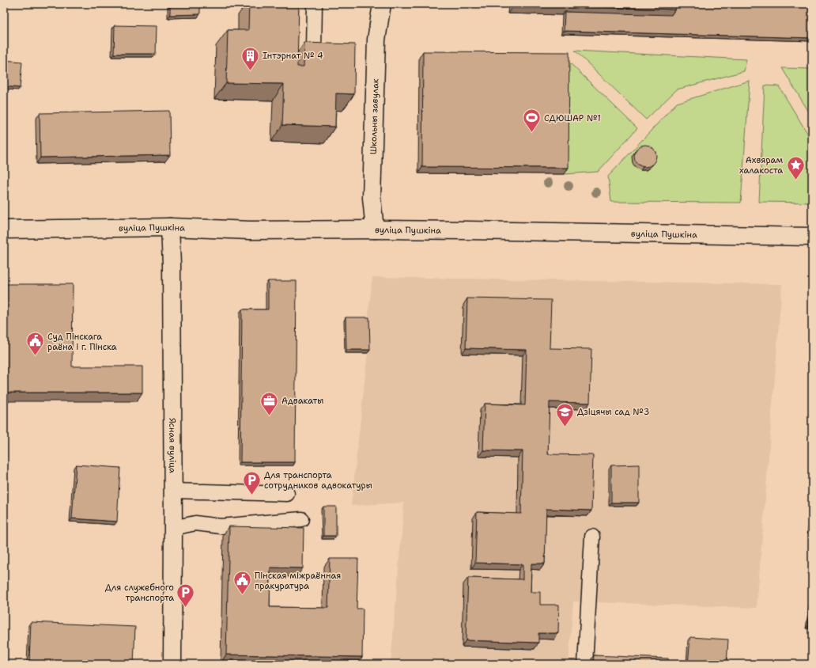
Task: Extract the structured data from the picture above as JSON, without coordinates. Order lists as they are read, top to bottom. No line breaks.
{"streets":{"street":["Школьны завулак","вуліца Пушкіна","Ясная вуліца"]},"crossings":[["Школьны завулак","вуліца Пушкіна"],["вуліца Пушкіна","Ясная вуліца"]],"places":{"building":["Інтэрнат № 4"],"sports":["СДЮШАР №1"],"place":["Ахвярам халакоста"],"public building":["Суд Пінскага раёна і г. Пінска","Пінская міжраённая пракуратура"],"office":["Адвакаты"],"school or university":["Дзіцячы сад №3"],"parking":["Для транспорта сотрудников адвокатуры","Для служебного транспорта"]}}
